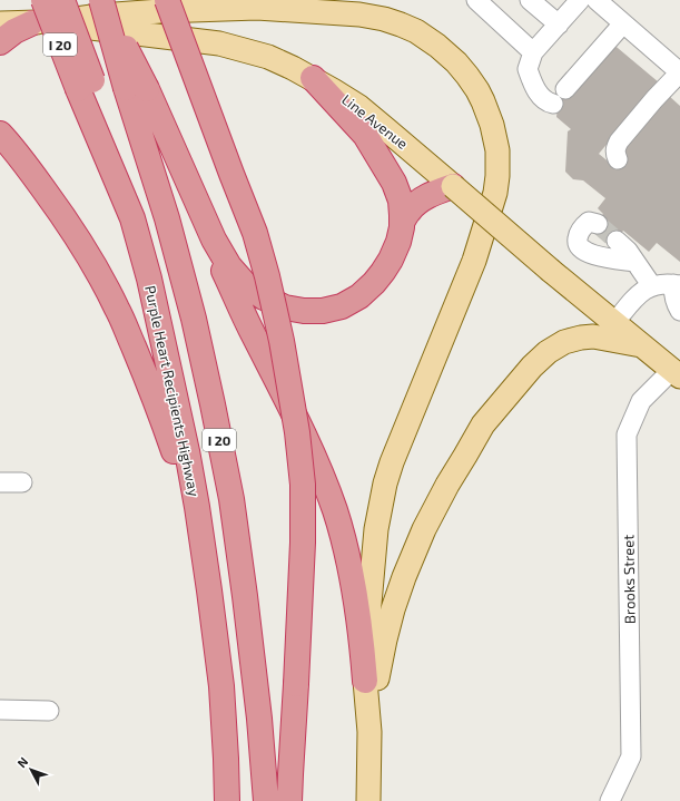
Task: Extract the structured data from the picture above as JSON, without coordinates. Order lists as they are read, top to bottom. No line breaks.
{"streets":{"highway":["I 20","Purple Heart Recipients Highway"],"main road":["Line Avenue"],"street":["Brooks Street"]},"crossings":[["I 20","Purple Heart Recipients Highway"],["Line Avenue","Brooks Street"]],"north":"top left"}
